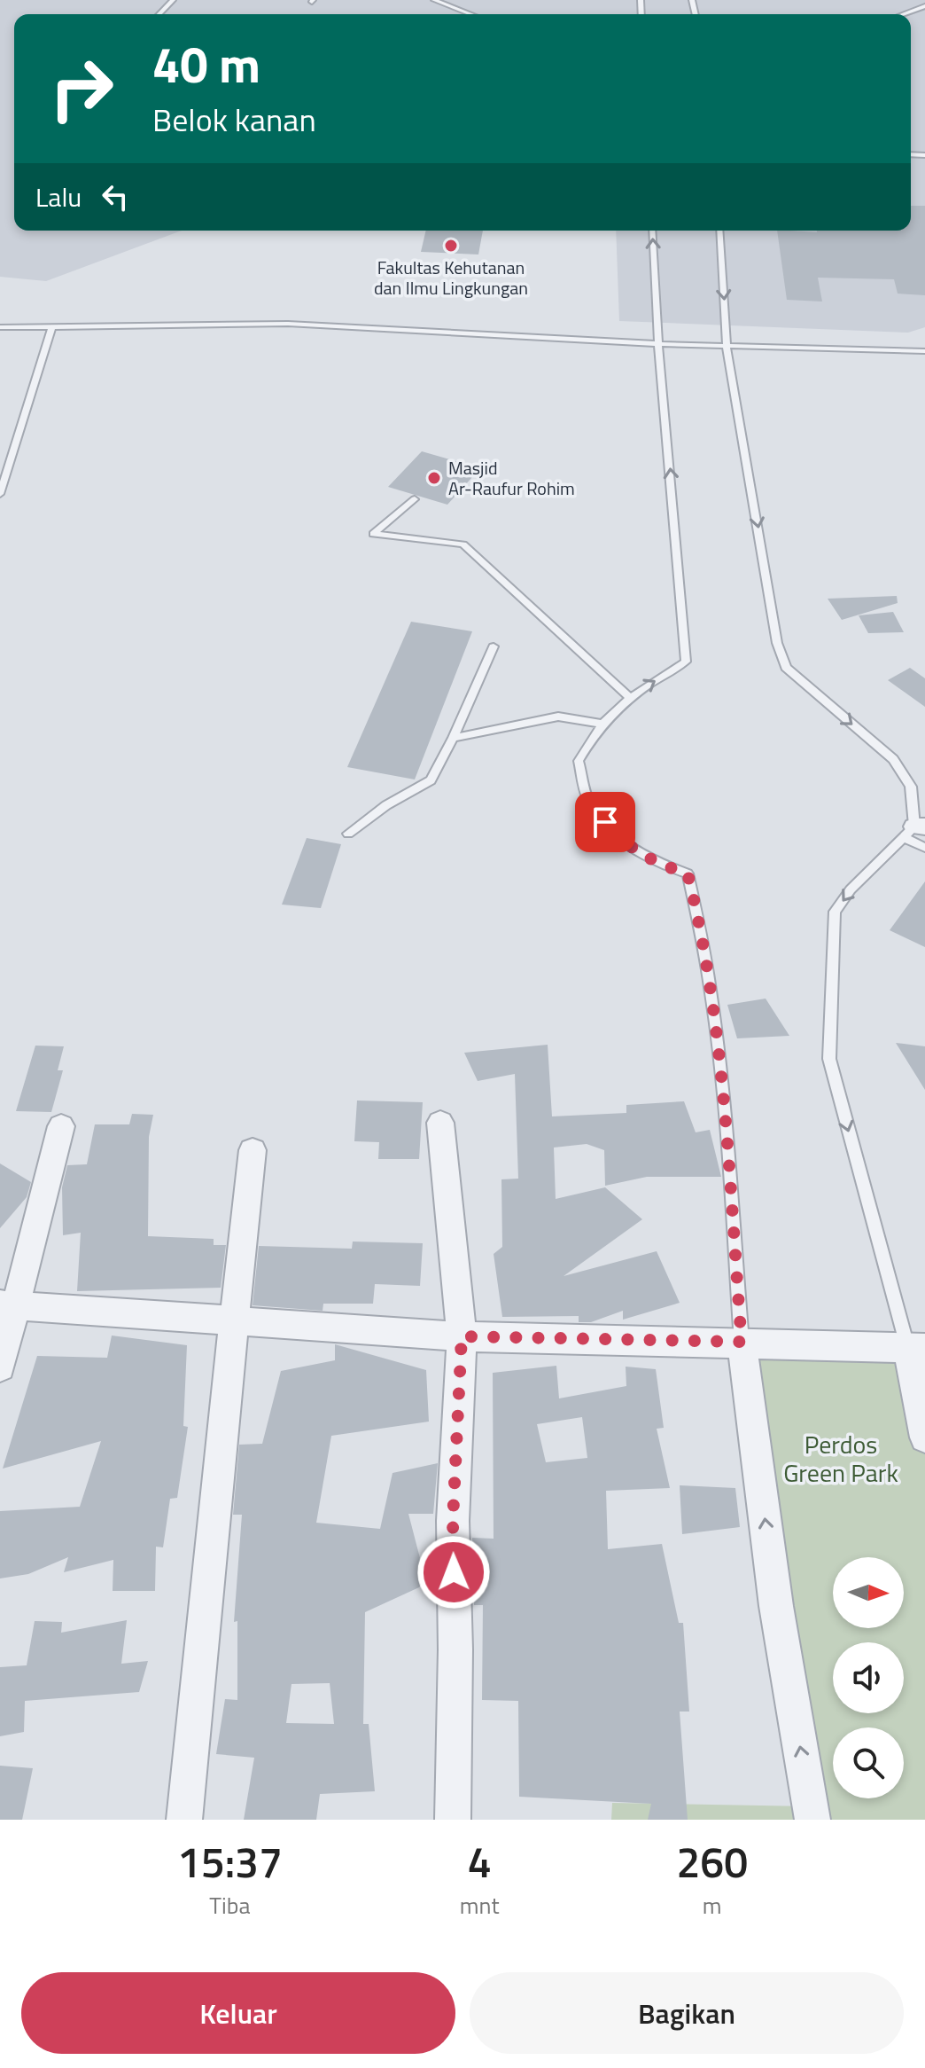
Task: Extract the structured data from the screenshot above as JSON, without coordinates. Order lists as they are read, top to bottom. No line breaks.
{"parks":["Perdos Green Park"],"places":["Fakultas Kehutanan dan Ilmu Lingkungan","Masjid Ar-Raufur Rohim"],"north":"right","page":{"turn":["40 m","Belok kanan"],"then":"Lalu","eta":["15:37","Tiba","4","mnt","260","m"],"buttons":["Keluar","Bagikan"]}}
